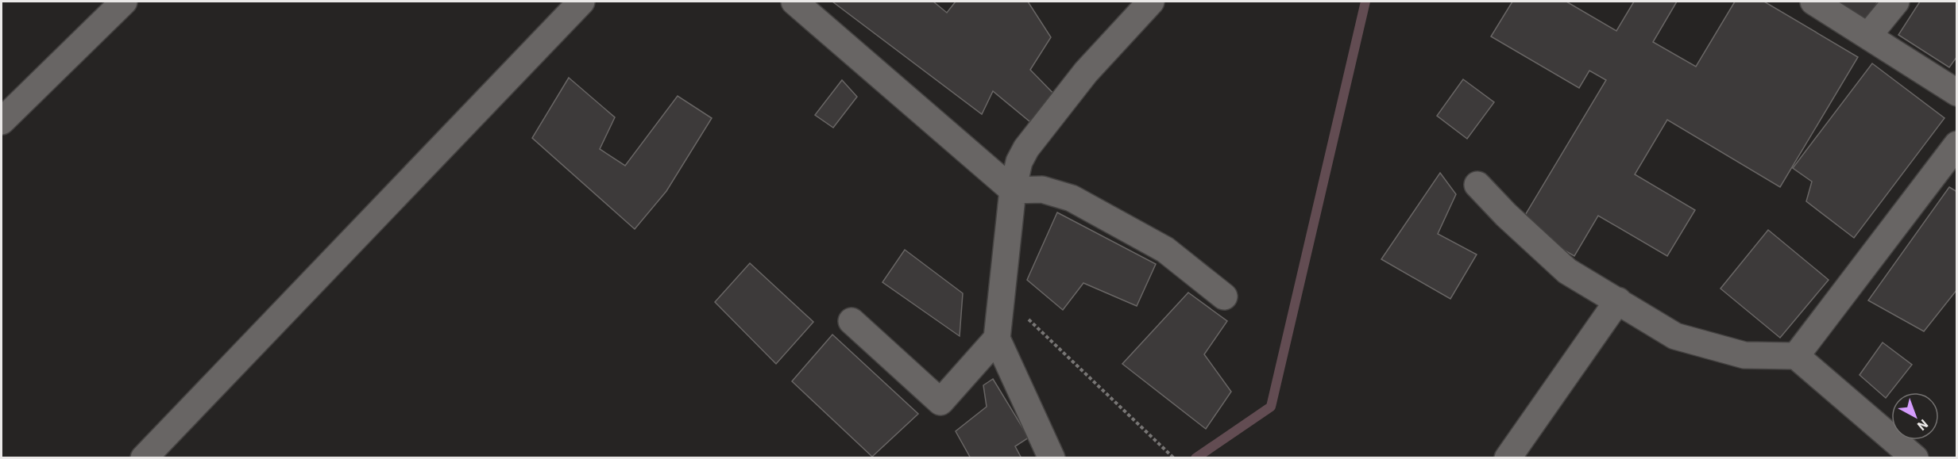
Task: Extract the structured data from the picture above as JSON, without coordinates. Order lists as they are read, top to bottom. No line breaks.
{"north":"bottom right"}
